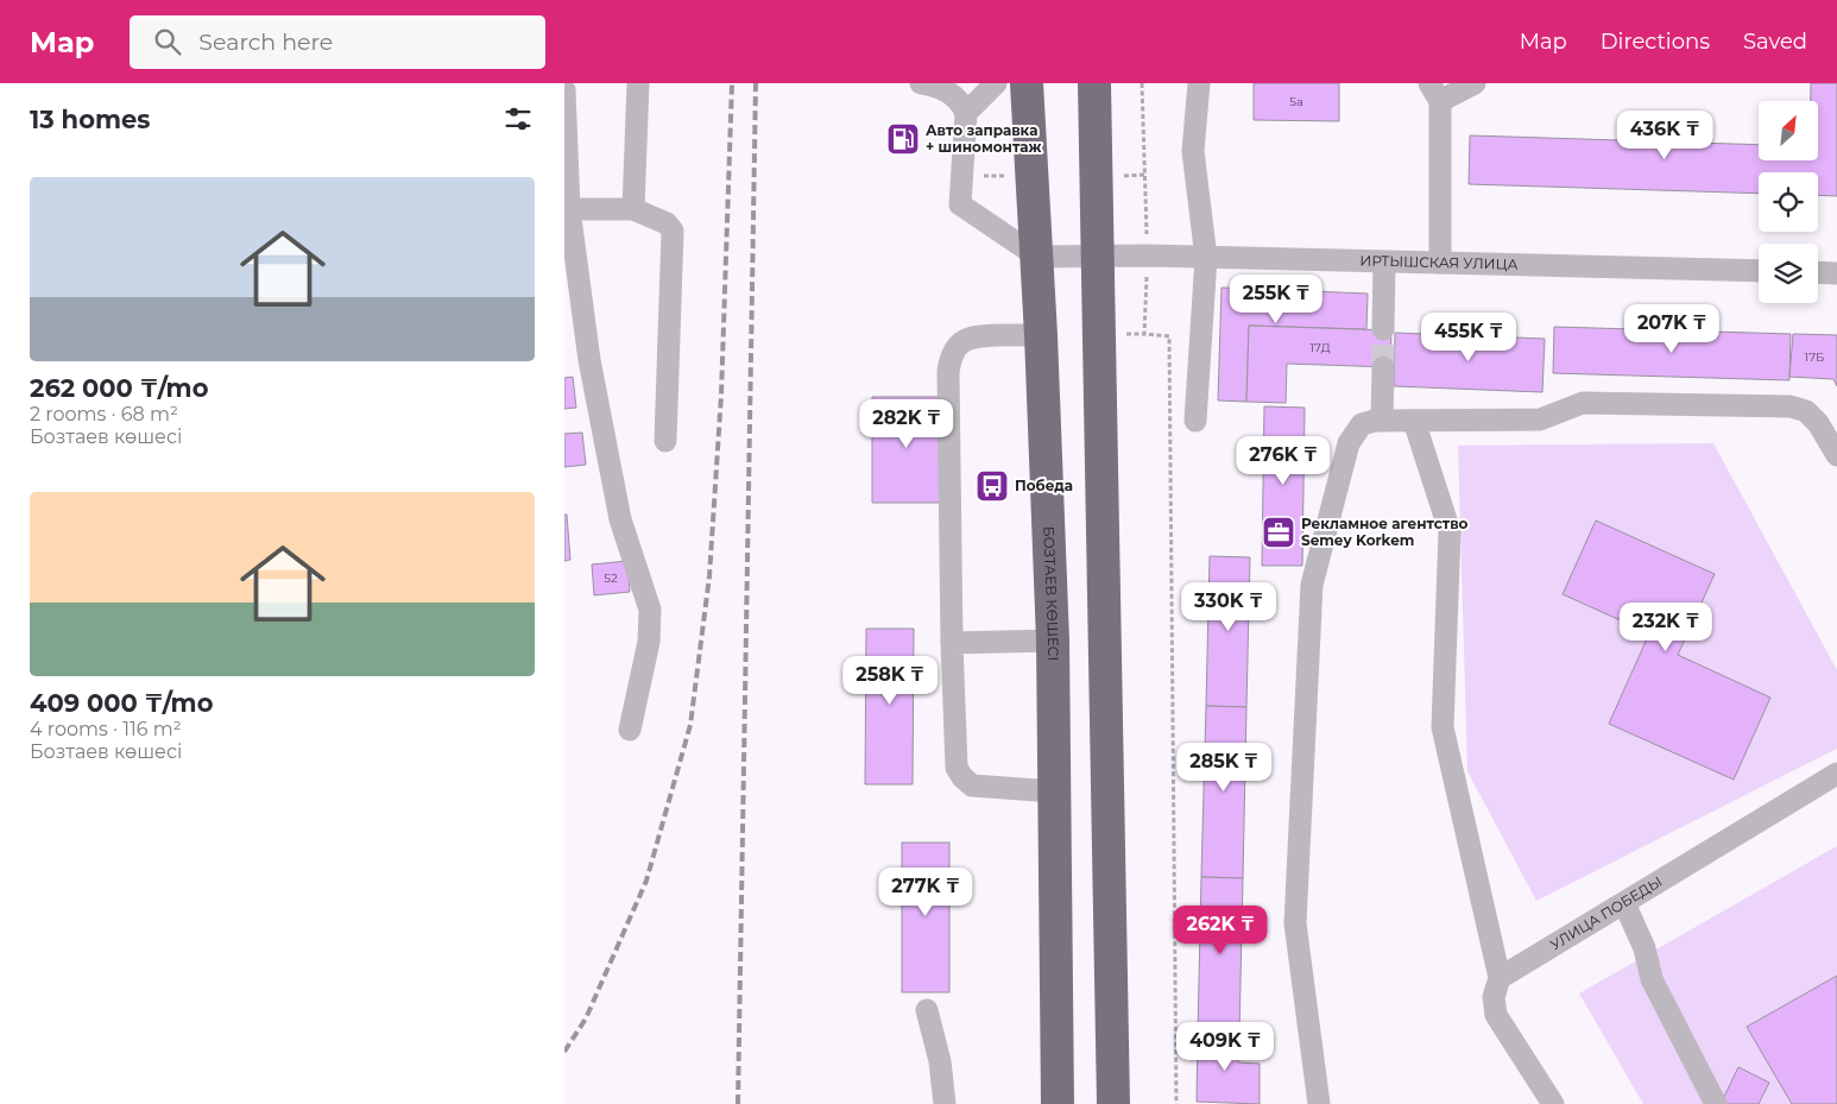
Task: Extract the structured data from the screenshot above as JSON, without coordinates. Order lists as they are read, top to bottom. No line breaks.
{"streets":{"highway":["БОЗТАЕВ КӨШЕСІ"],"street":["ИРТЫШСКАЯ УЛИЦА","УЛИЦА ПОБЕДЫ"]},"crossings":[["ИРТЫШСКАЯ УЛИЦА","БОЗТАЕВ КӨШЕСІ"]],"places":{"fuel station":["Авто заправка + шиномонтаж"],"bus stop":["Победа"],"office":["Рекламное агентство Semey Korkem"]},"house_numbers":["5а","17Д","17Б","52"],"north":"top right","page":{"header":"Map","search":"Search here","nav":["Map","Directions","Saved"],"heading":"13 homes","price":["436K ₸","255K ₸","207K ₸","455K ₸","282K ₸","276K ₸","330K ₸","232K ₸","258K ₸","285K ₸","277K ₸","262K ₸","409K ₸"],"list":[{"name":"262 000 ₸/mo","note":"2 rooms · 68 m² · Бозтаев көшесі"},{"name":"409 000 ₸/mo","note":"4 rooms · 116 m² · Бозтаев көшесі"}]}}
